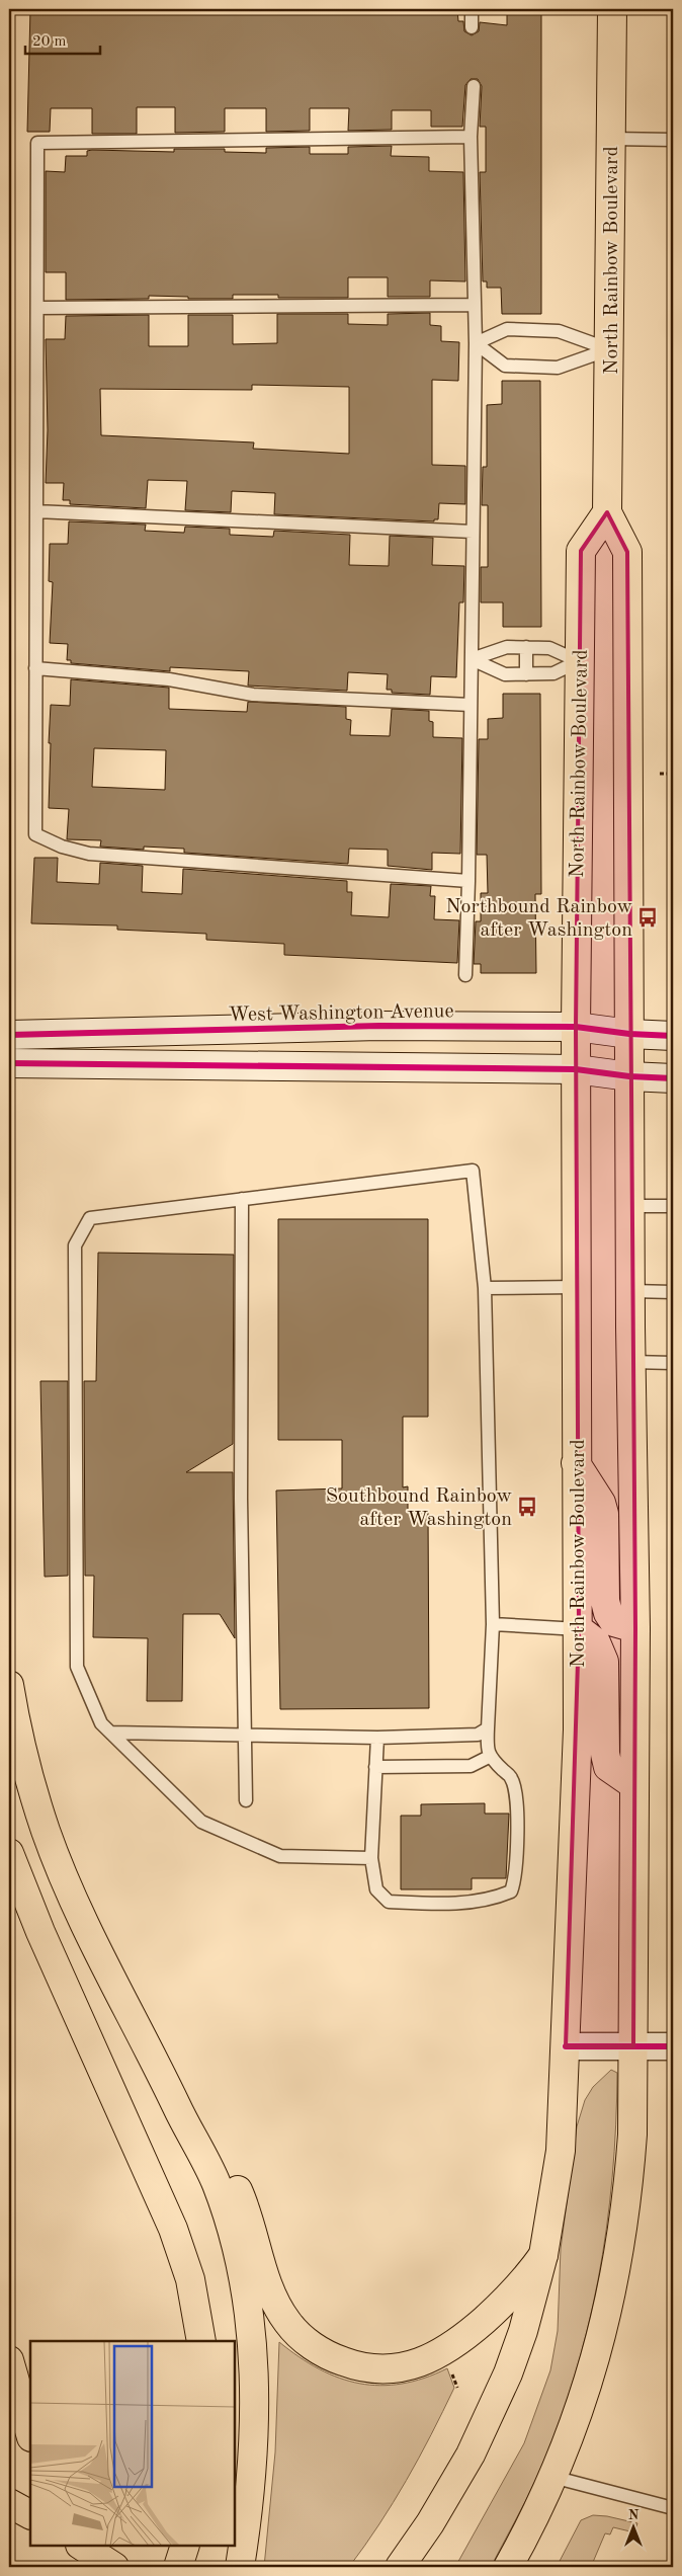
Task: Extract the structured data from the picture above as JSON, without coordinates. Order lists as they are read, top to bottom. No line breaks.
{"streets":{"main road":["North Rainbow Boulevard","West Washington Avenue"]},"crossings":[["North Rainbow Boulevard","West Washington Avenue"]],"places":{"bus stop":["Northbound Rainbow after Washington","Southbound Rainbow after Washington"]},"scale_bar":"20 m","north":"top"}
